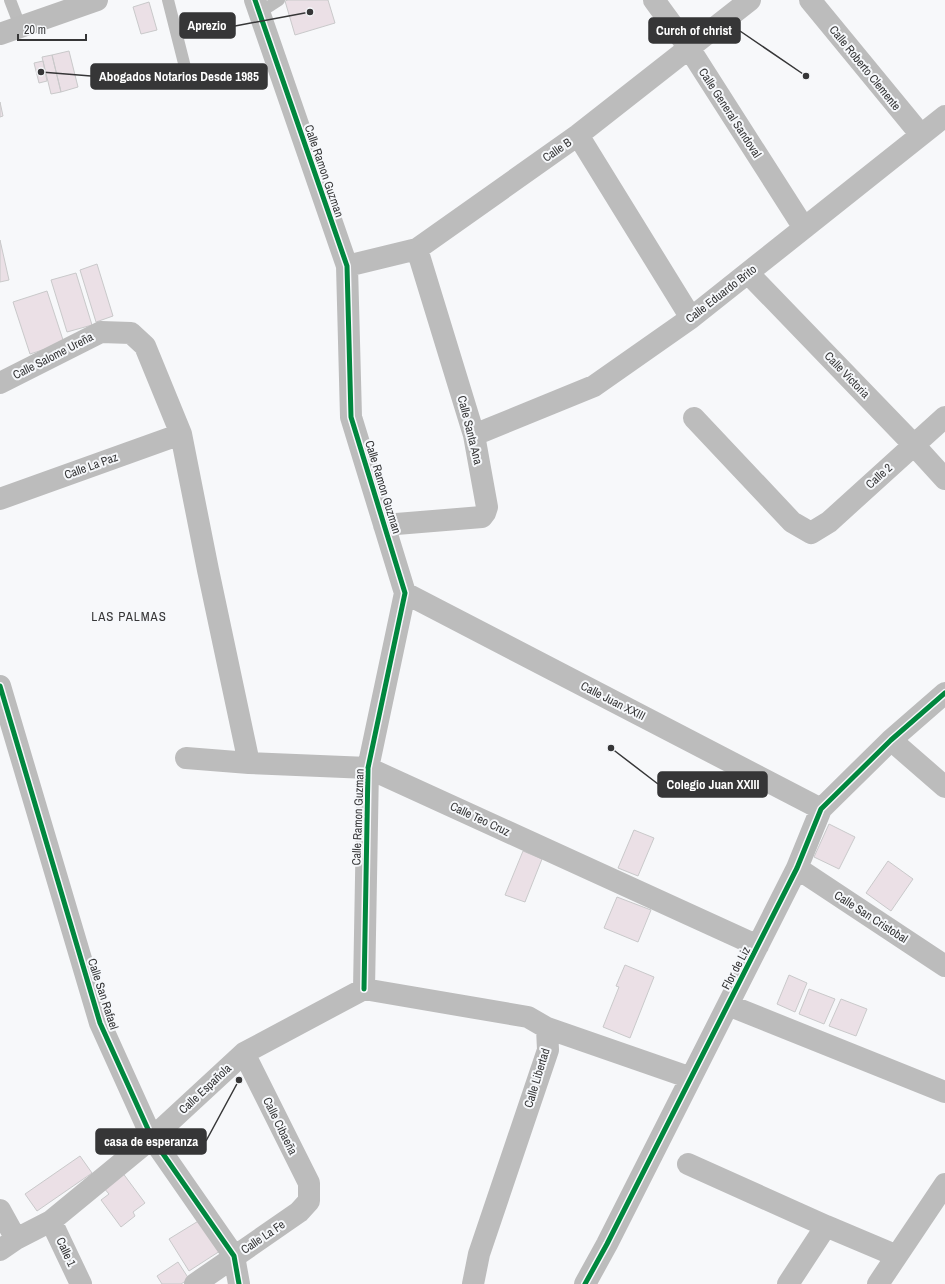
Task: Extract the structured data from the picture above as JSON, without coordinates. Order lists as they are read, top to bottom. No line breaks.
{"streets":{"street":["Calle Roberto Clemente","Calle General Sandoval","Calle B","Calle Ramon Guzman","Calle Eduardo Brito","Calle Salome Ureña","Calle Victoria","Calle Santa Ana","Calle La Paz","Calle 2","Calle Juan XXIII","Calle Teo Cruz","Calle San Cristobal","Flor de Liz","Calle San Rafael","Calle Libertad","Calle Española","Calle Cibaeña","Calle La Fe","Calle 1"]},"crossings":[["Calle Roberto Clemente","Calle Eduardo Brito"],["Calle General Sandoval","Calle B"],["Calle General Sandoval","Calle Eduardo Brito"],["Calle B","Calle Ramon Guzman"],["Calle B","Calle Santa Ana"],["Calle Ramon Guzman","Calle Santa Ana"],["Calle Ramon Guzman","Calle Juan XXIII"],["Calle Ramon Guzman","Calle Teo Cruz"],["Calle Ramon Guzman","Calle Española"],["Calle Eduardo Brito","Calle Victoria"],["Calle Eduardo Brito","Calle Santa Ana"],["Calle Salome Ureña","Calle La Paz"],["Calle Victoria","Calle 2"],["Calle Juan XXIII","Flor de Liz"],["Calle Teo Cruz","Flor de Liz"],["Calle San Cristobal","Flor de Liz"],["Calle San Rafael","Calle Española"],["Calle San Rafael","Calle La Fe"],["Calle Española","Calle Cibaeña"],["Calle Española","Calle 1"],["Calle Cibaeña","Calle La Fe"]],"districts":["LAS PALMAS"],"places":["Aprezio","Abogados Notarios Desde 1985","Curch of christ","Colegio Juan XXIII","casa de esperanza"],"scale_bar":"20 m"}
